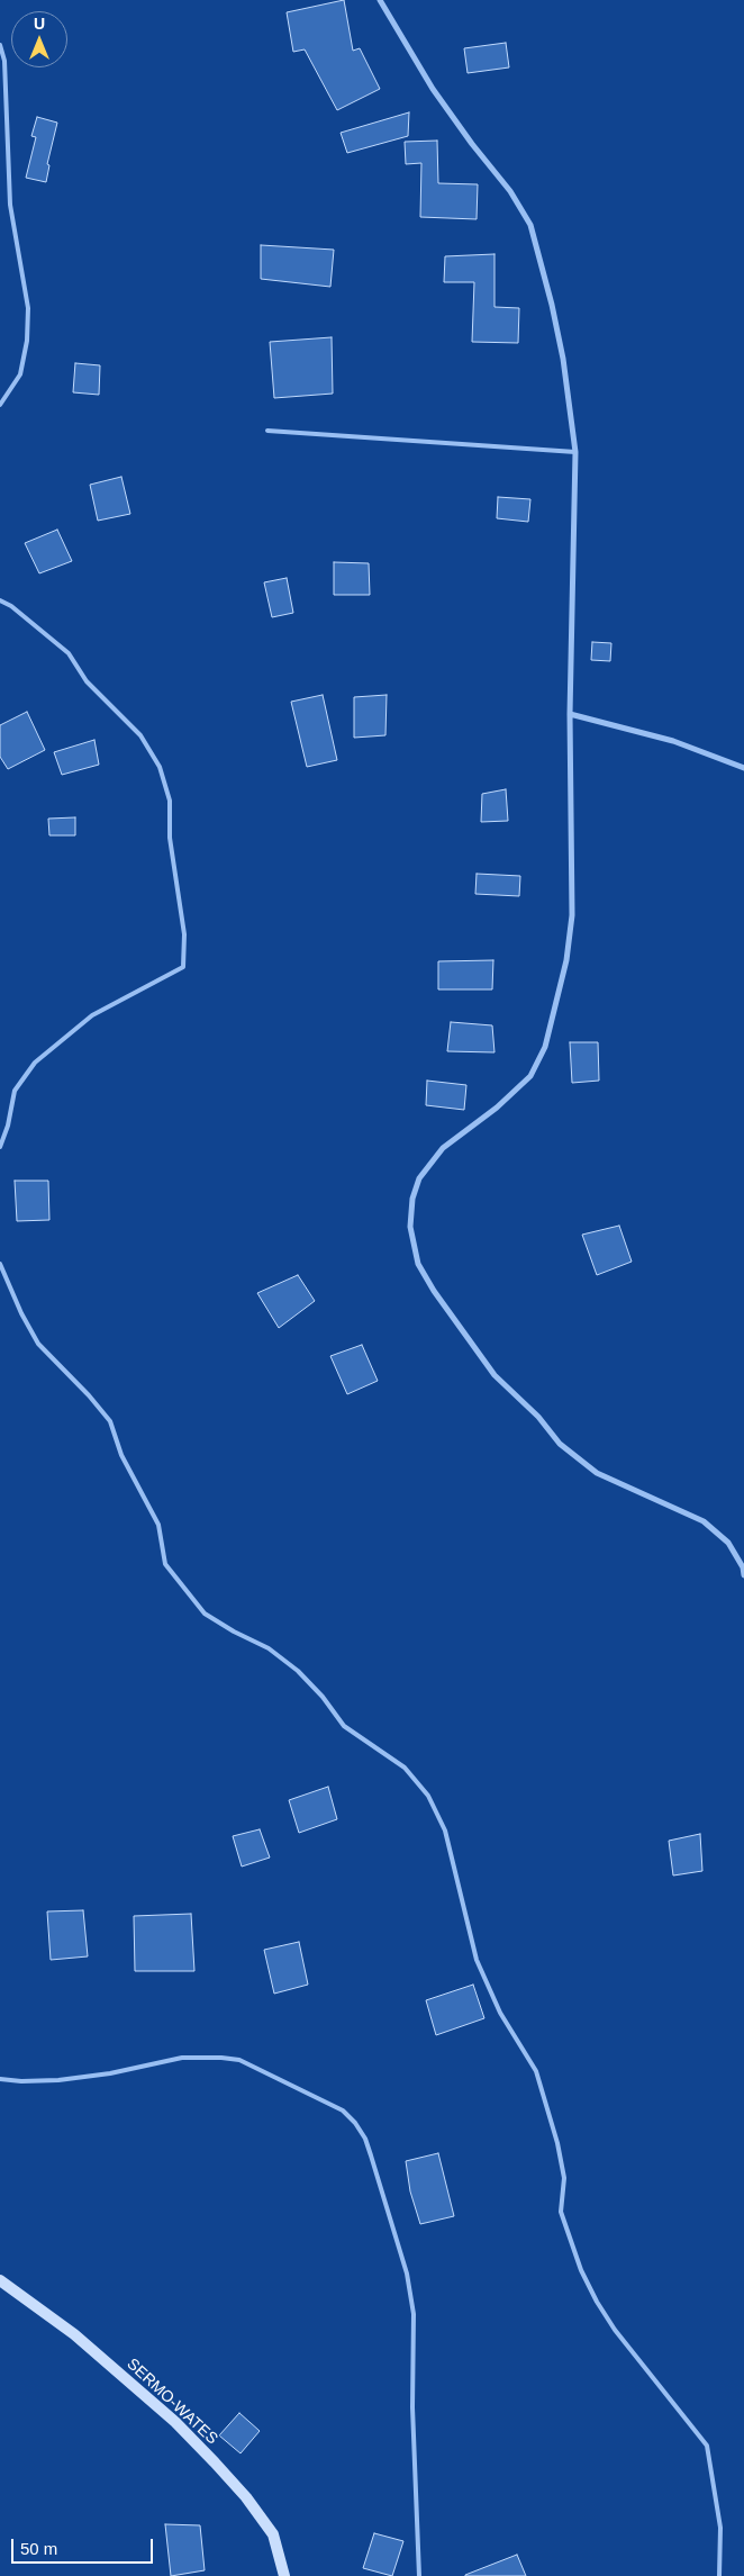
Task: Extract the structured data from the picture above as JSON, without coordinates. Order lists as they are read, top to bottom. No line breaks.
{"streets":{"main road":["SERMO-WATES"]},"scale_bar":"50 m","north":"top"}
